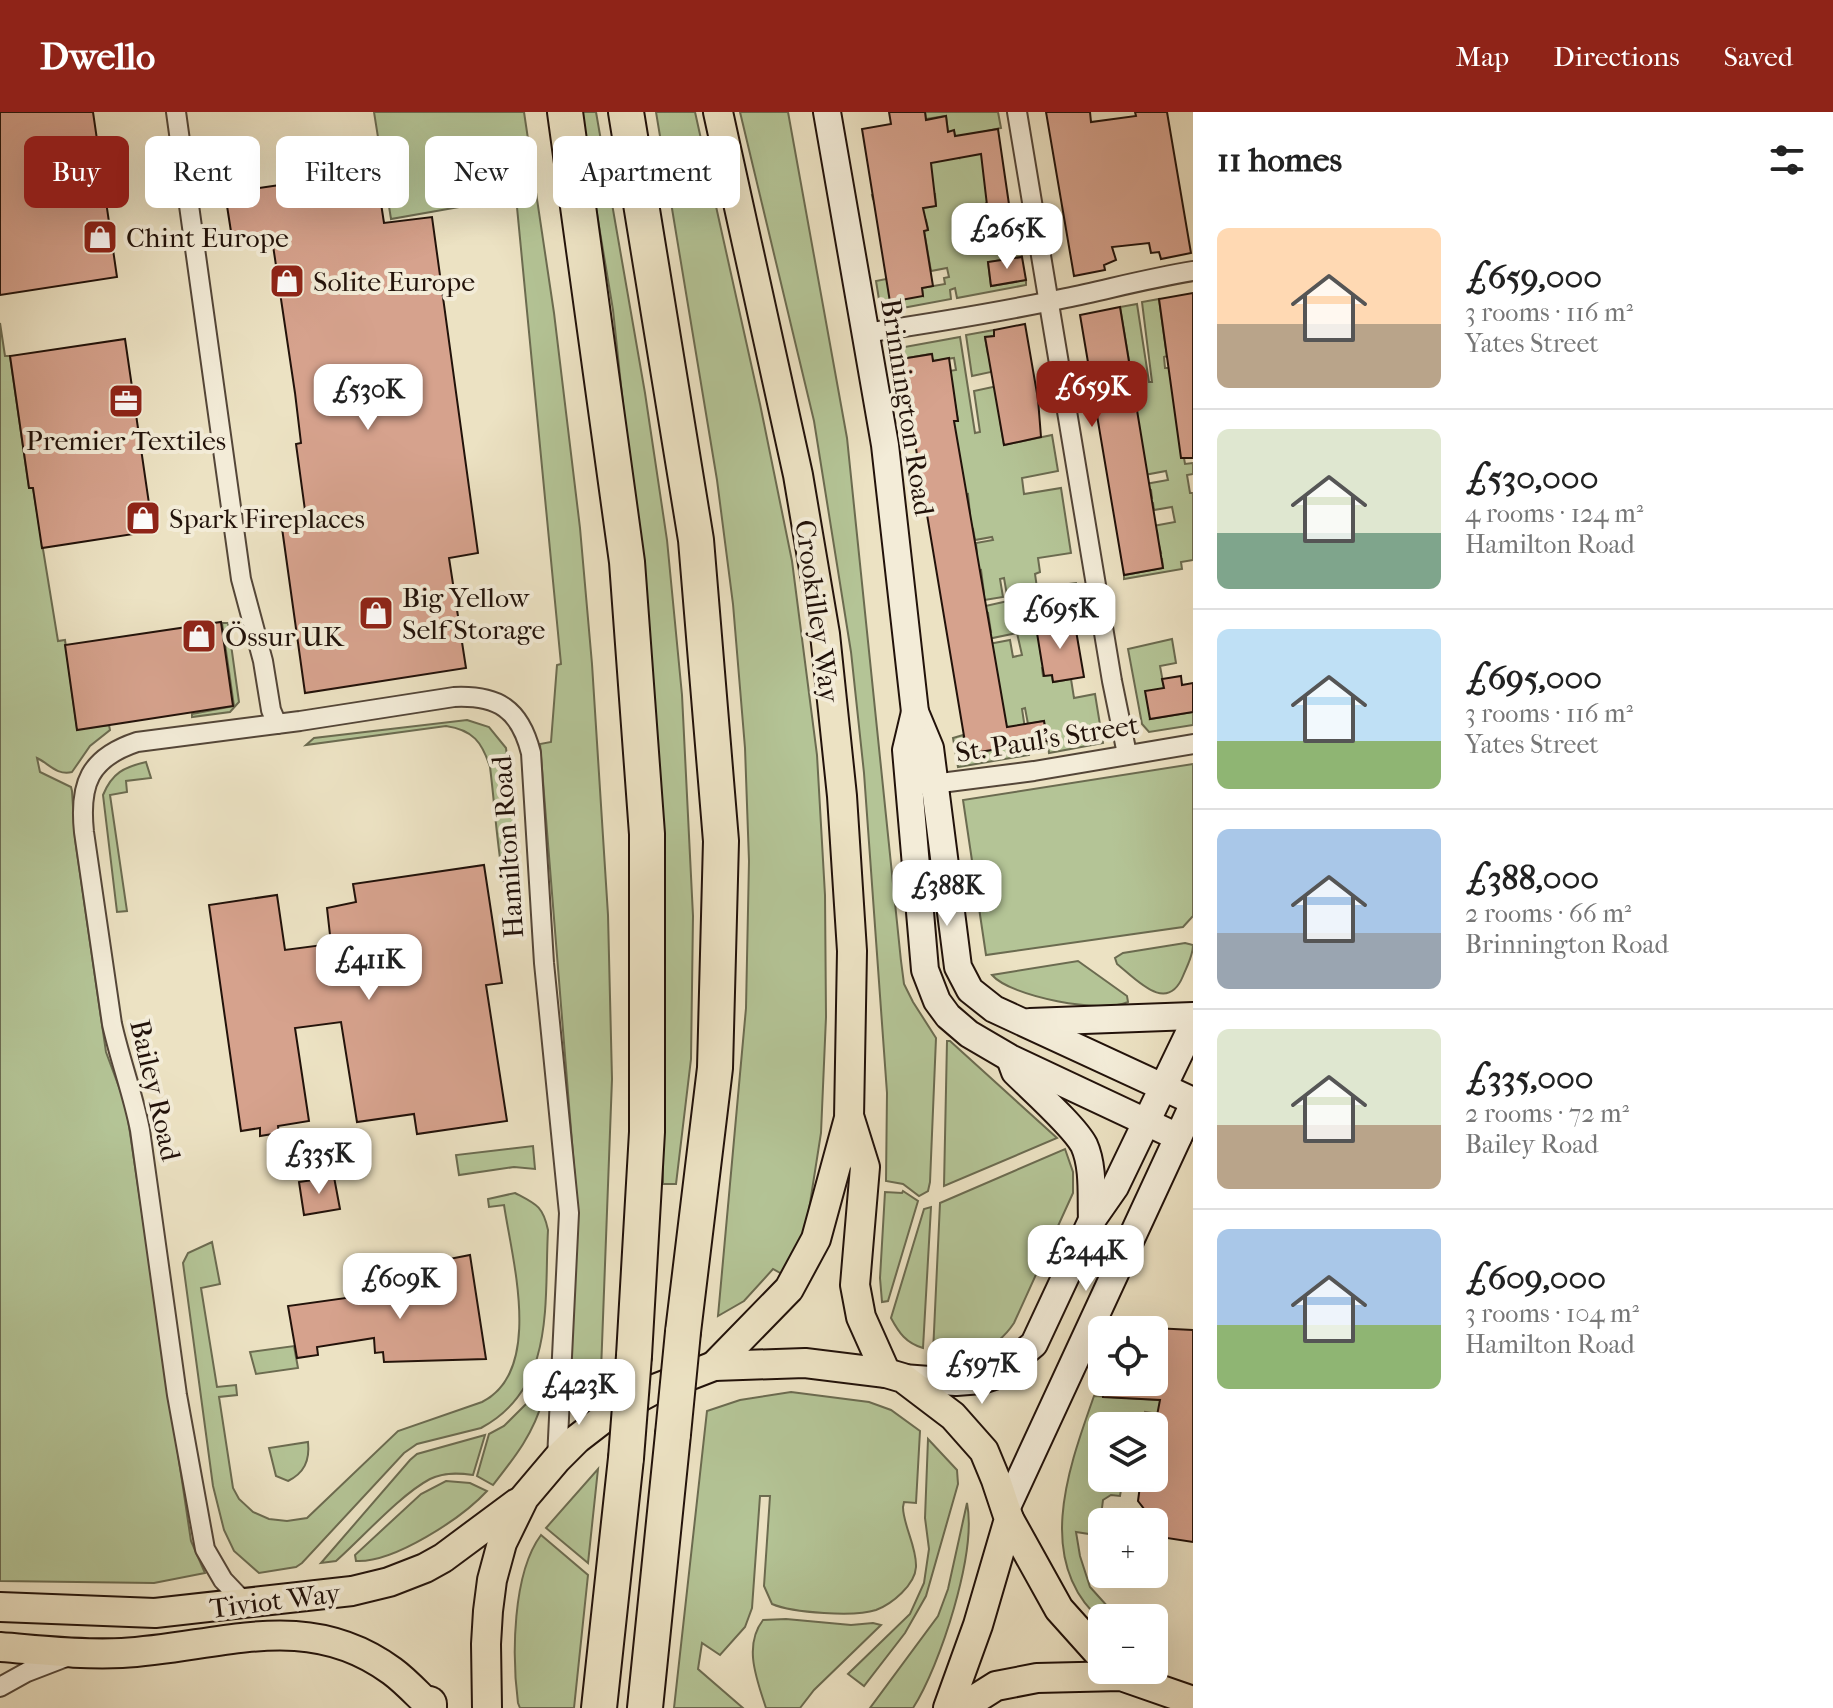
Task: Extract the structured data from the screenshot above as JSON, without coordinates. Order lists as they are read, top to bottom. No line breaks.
{"streets":{"main road":["Crookilley Way","Tiviot Way"],"street":["Brinnington Road","St. Paul's Street","Hamilton Road","Bailey Road"]},"crossings":[["Brinnington Road","St. Paul's Street"],["Hamilton Road","Bailey Road"],["Bailey Road","Tiviot Way"]],"places":{"shop":["Chint Europe","Solite Europe","Spark Fireplaces","Big Yellow Self Storage","Össur UK"],"office":["Premier Textiles"]},"page":{"header":"Dwello","nav":["Map","Directions","Saved"],"heading":"11 homes","chip":["Buy","Rent","Filters","New","Apartment"],"price":["£265K","£659K","£530K","£695K","£388K","£411K","£335K","£244K","£609K","£597K","£423K"],"list":[{"name":"£659,000","note":"3 rooms · 116 m² · Yates Street"},{"name":"£530,000","note":"4 rooms · 124 m² · Hamilton Road"},{"name":"£695,000","note":"3 rooms · 116 m² · Yates Street"},{"name":"£388,000","note":"2 rooms · 66 m² · Brinnington Road"},{"name":"£335,000","note":"2 rooms · 72 m² · Bailey Road"},{"name":"£609,000","note":"3 rooms · 104 m² · Hamilton Road"}],"map_buttons":["+","−"]}}
